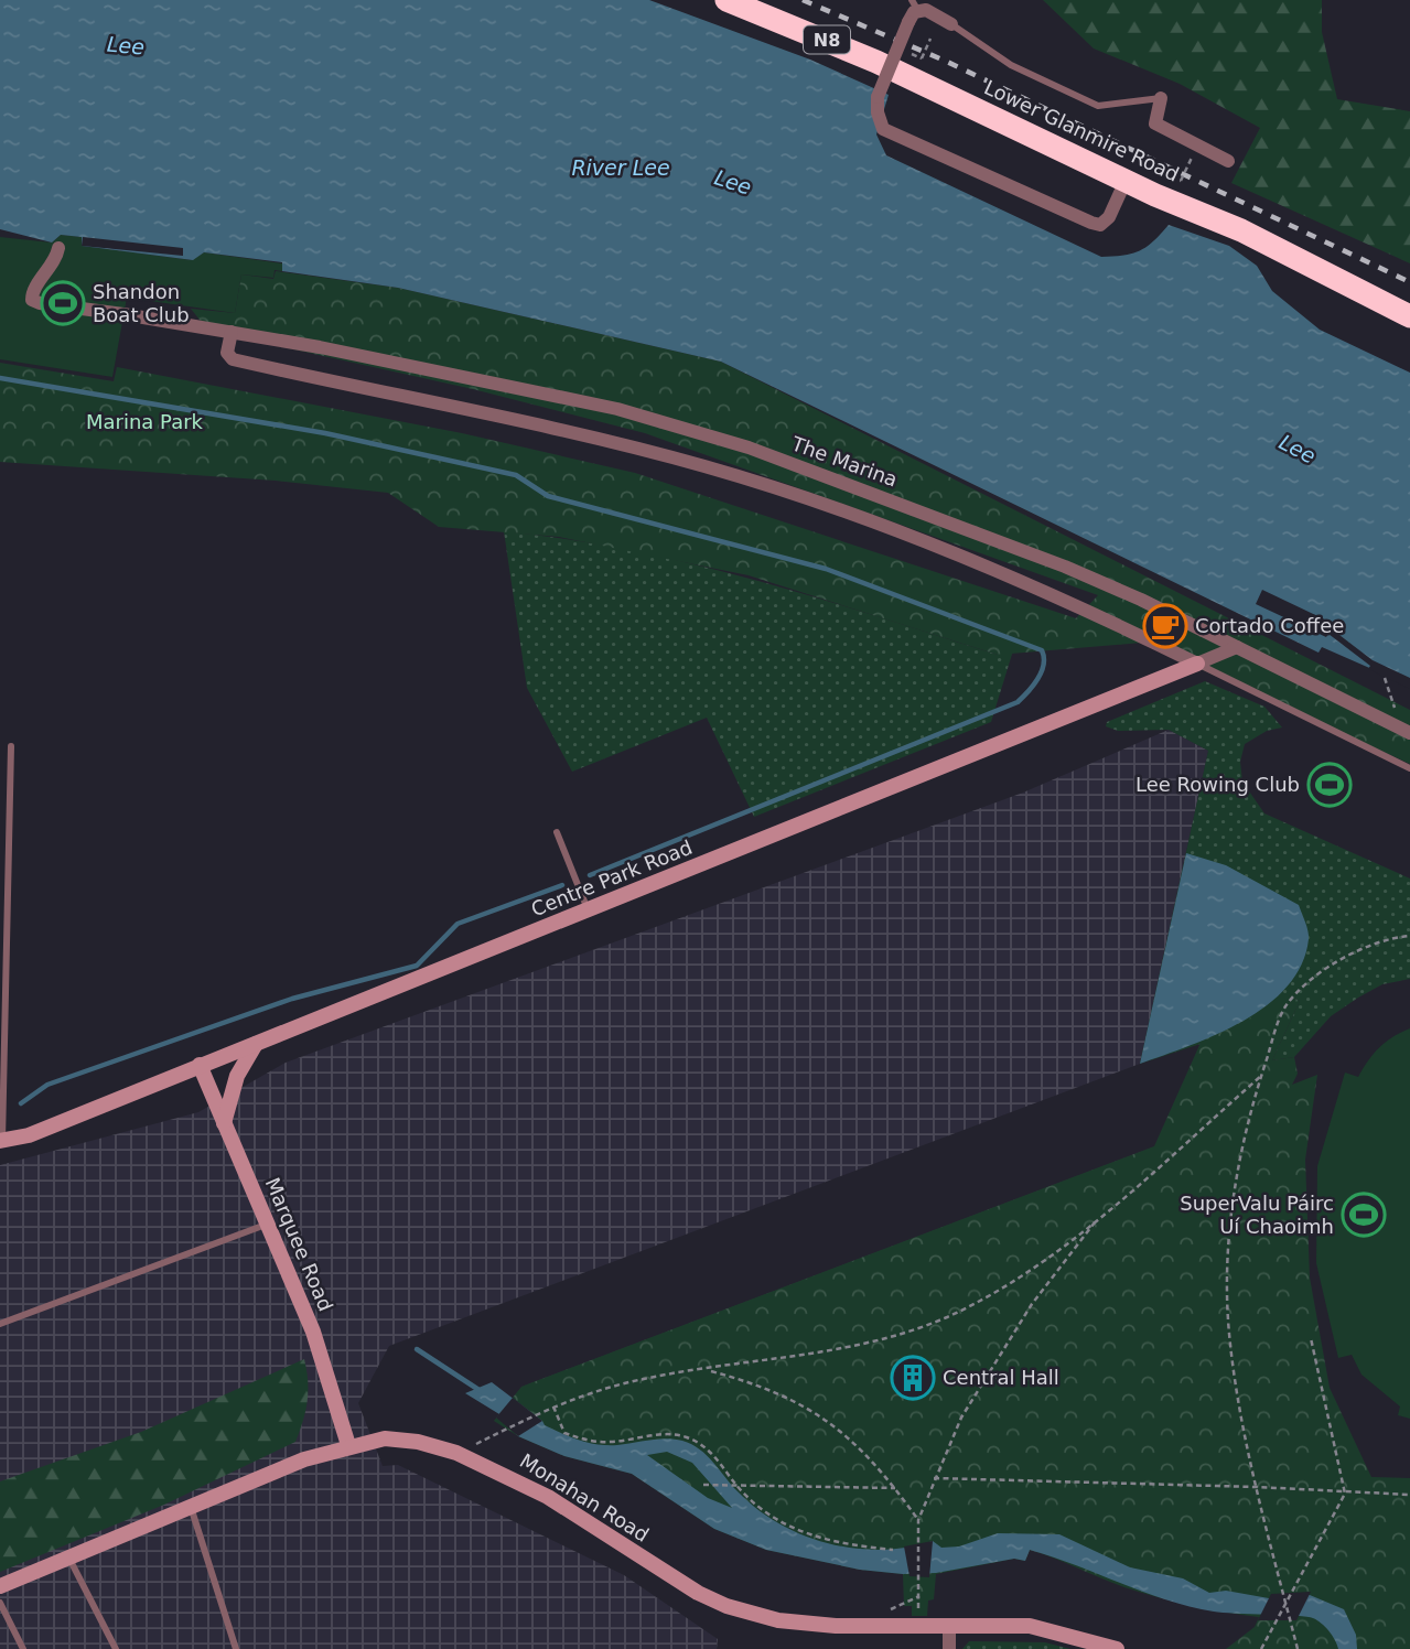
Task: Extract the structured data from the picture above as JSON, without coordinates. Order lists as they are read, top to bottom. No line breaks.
{"streets":{"highway":["N8","Lower Glanmire Road"],"street":["The Marina","Centre Park Road","Marquee Road","Monahan Road"]},"crossings":[["The Marina","Centre Park Road"],["Centre Park Road","Marquee Road"],["Marquee Road","Monahan Road"]],"water":["Lee","River Lee"],"parks":["Marina Park"],"places":{"sports":["Shandon Boat Club","Lee Rowing Club","SuperValu Páirc Uí Chaoimh"],"cafe":["Cortado Coffee"],"building":["Central Hall"]}}
